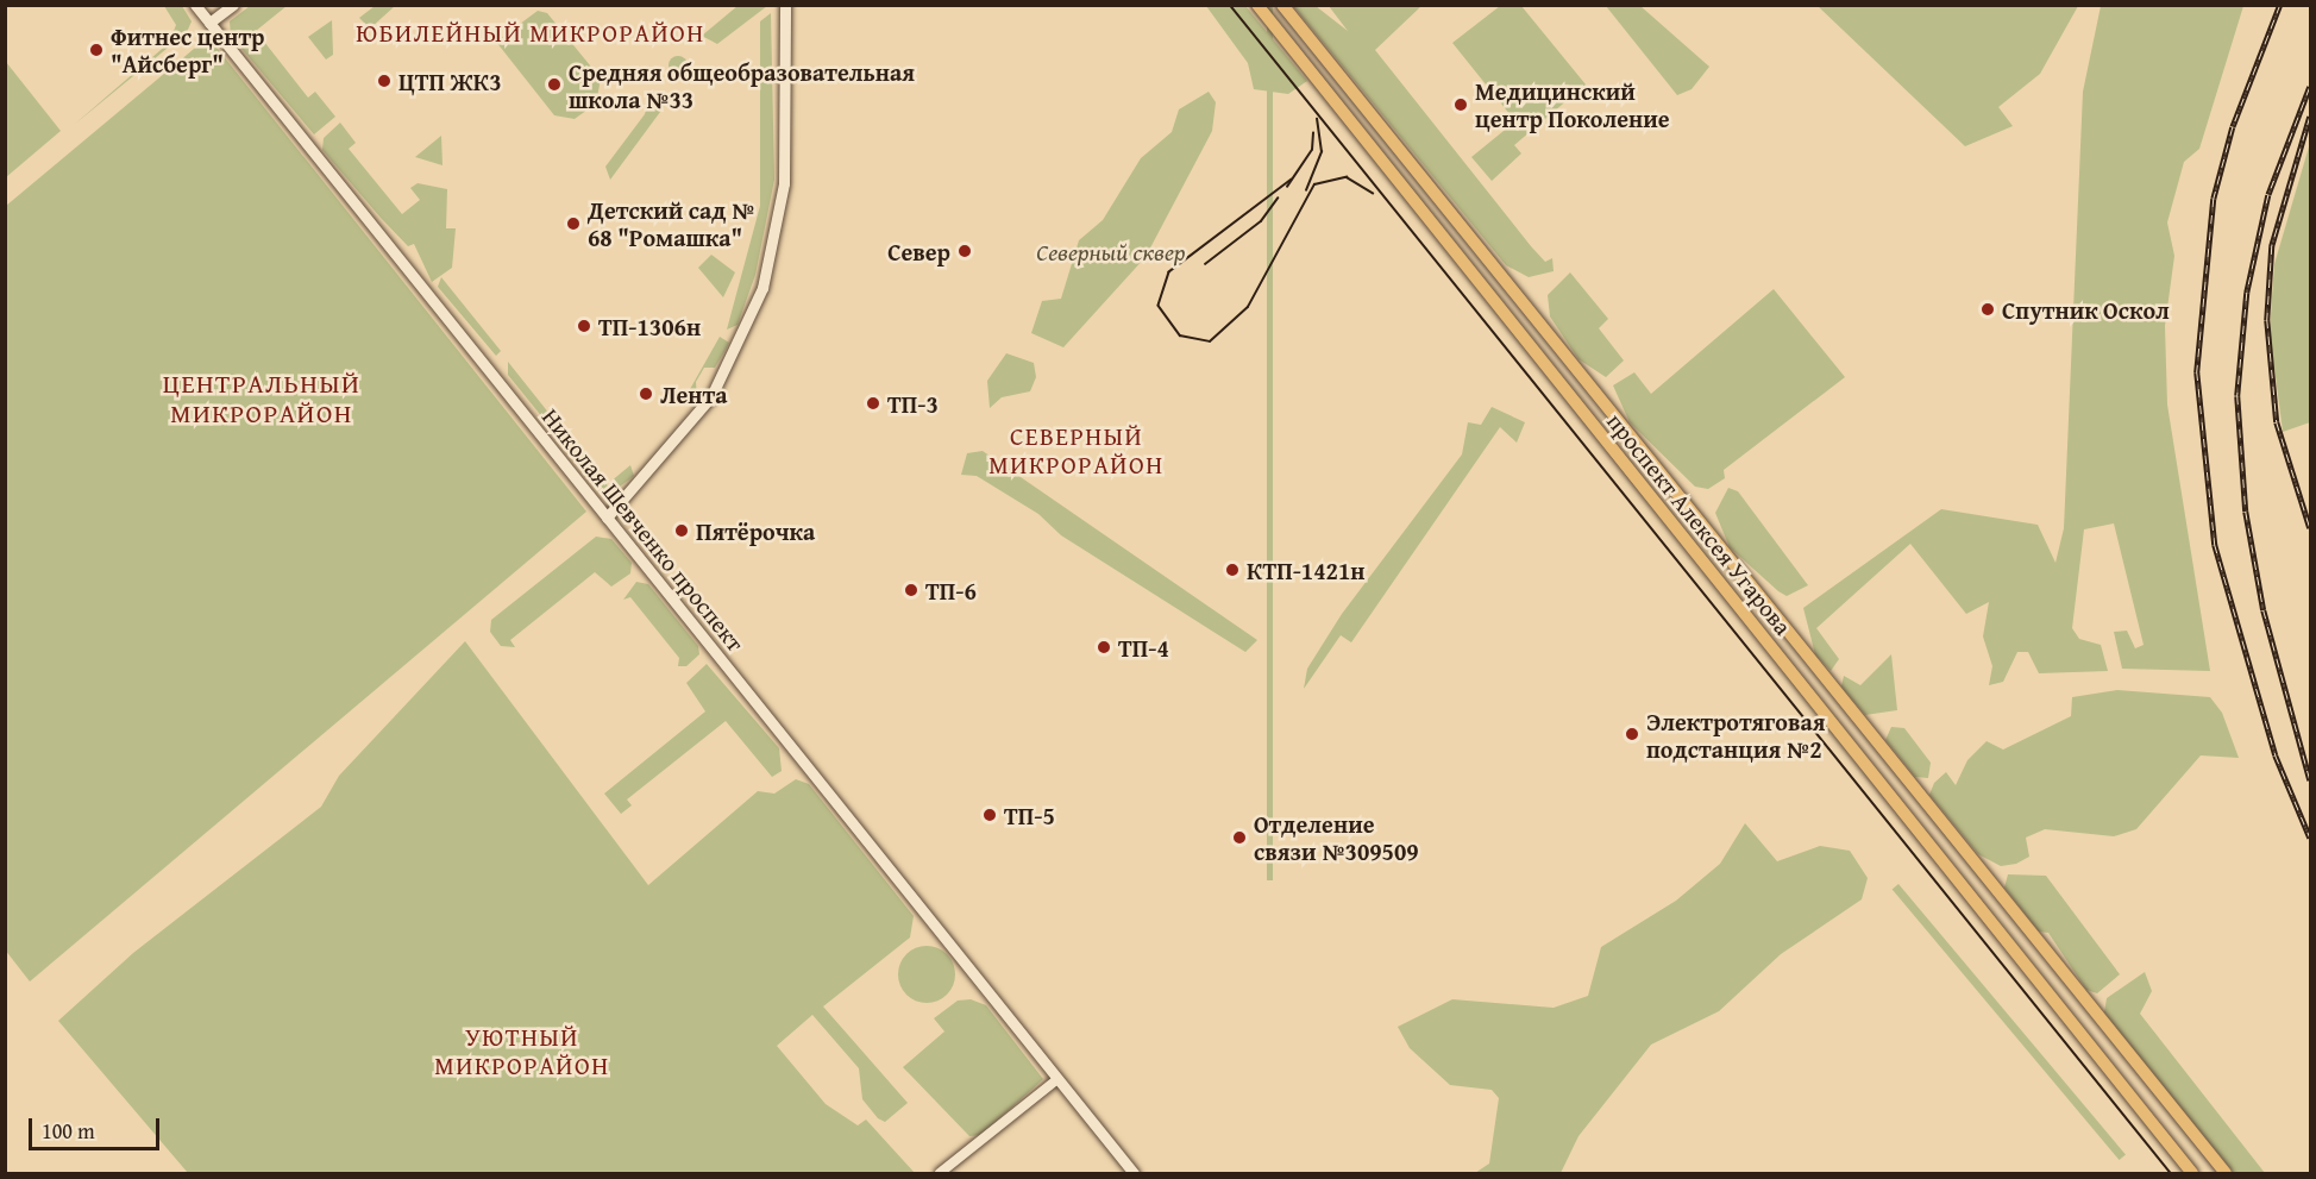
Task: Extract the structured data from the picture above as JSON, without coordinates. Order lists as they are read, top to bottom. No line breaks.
{"streets":{"main road":["проспект Алексея Угарова","Николая Шевченко проспект"]},"districts":["ЮБИЛЕЙНЫЙ МИКРОРАЙОН","ЦЕНТРАЛЬНЫЙ МИКРОРАЙОН","СЕВЕРНЫЙ МИКРОРАЙОН","УЮТНЫЙ МИКРОРАЙОН"],"parks":["Северный сквер"],"places":["Фитнес центр \"Айсберг\"","ЦТП ЖК3","Средняя общеобразовательная школа №33","Медицинский центр Поколение","Детский сад № 68 \"Ромашка\"","Север","Спутник Оскол","ТП-1306н","Лента","ТП-3","Пятёрочка","КТП-1421н","ТП-6","ТП-4","Электротяговая подстанция №2","ТП-5","Отделение связи №309509"],"scale_bar":"100 m"}
